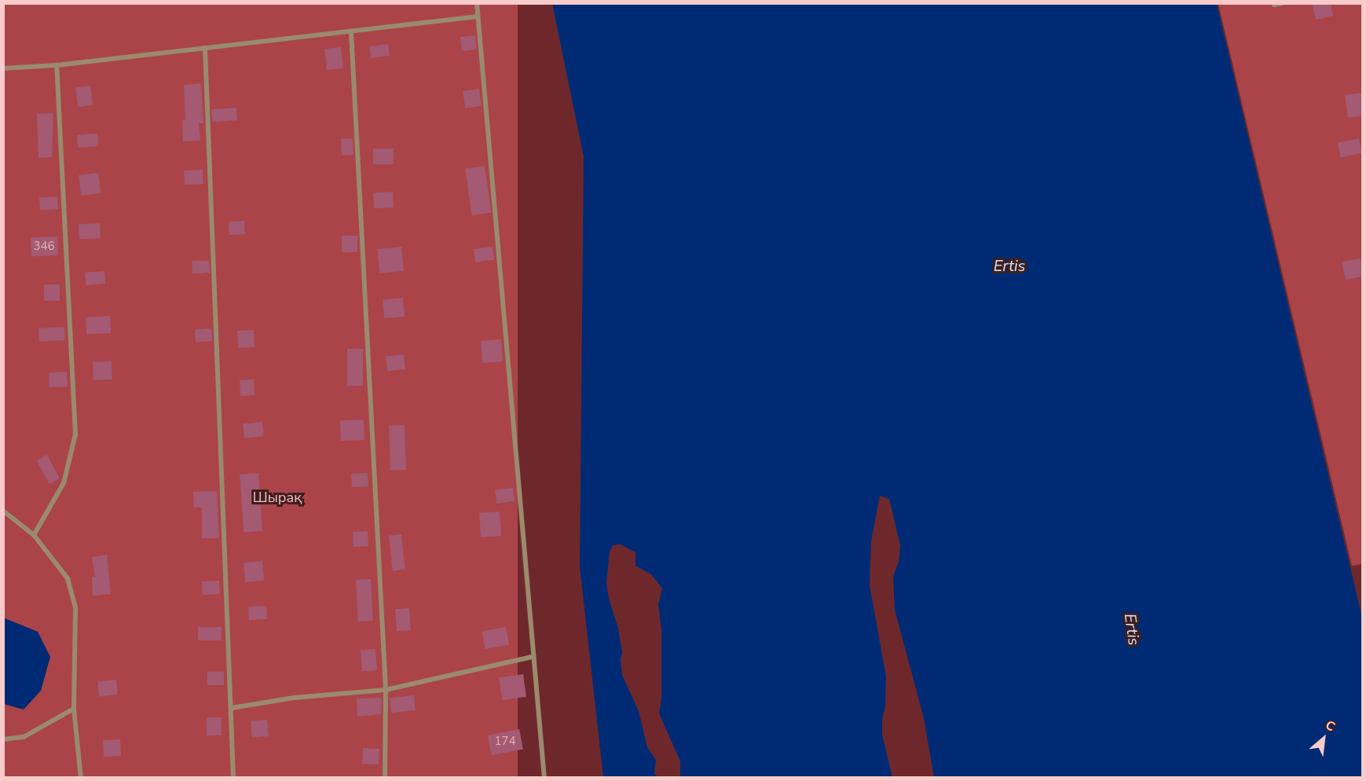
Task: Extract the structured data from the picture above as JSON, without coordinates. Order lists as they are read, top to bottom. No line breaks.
{"water":["Ertis"],"parks":["Шырақ"],"house_numbers":["346","174"],"north":"top right"}
